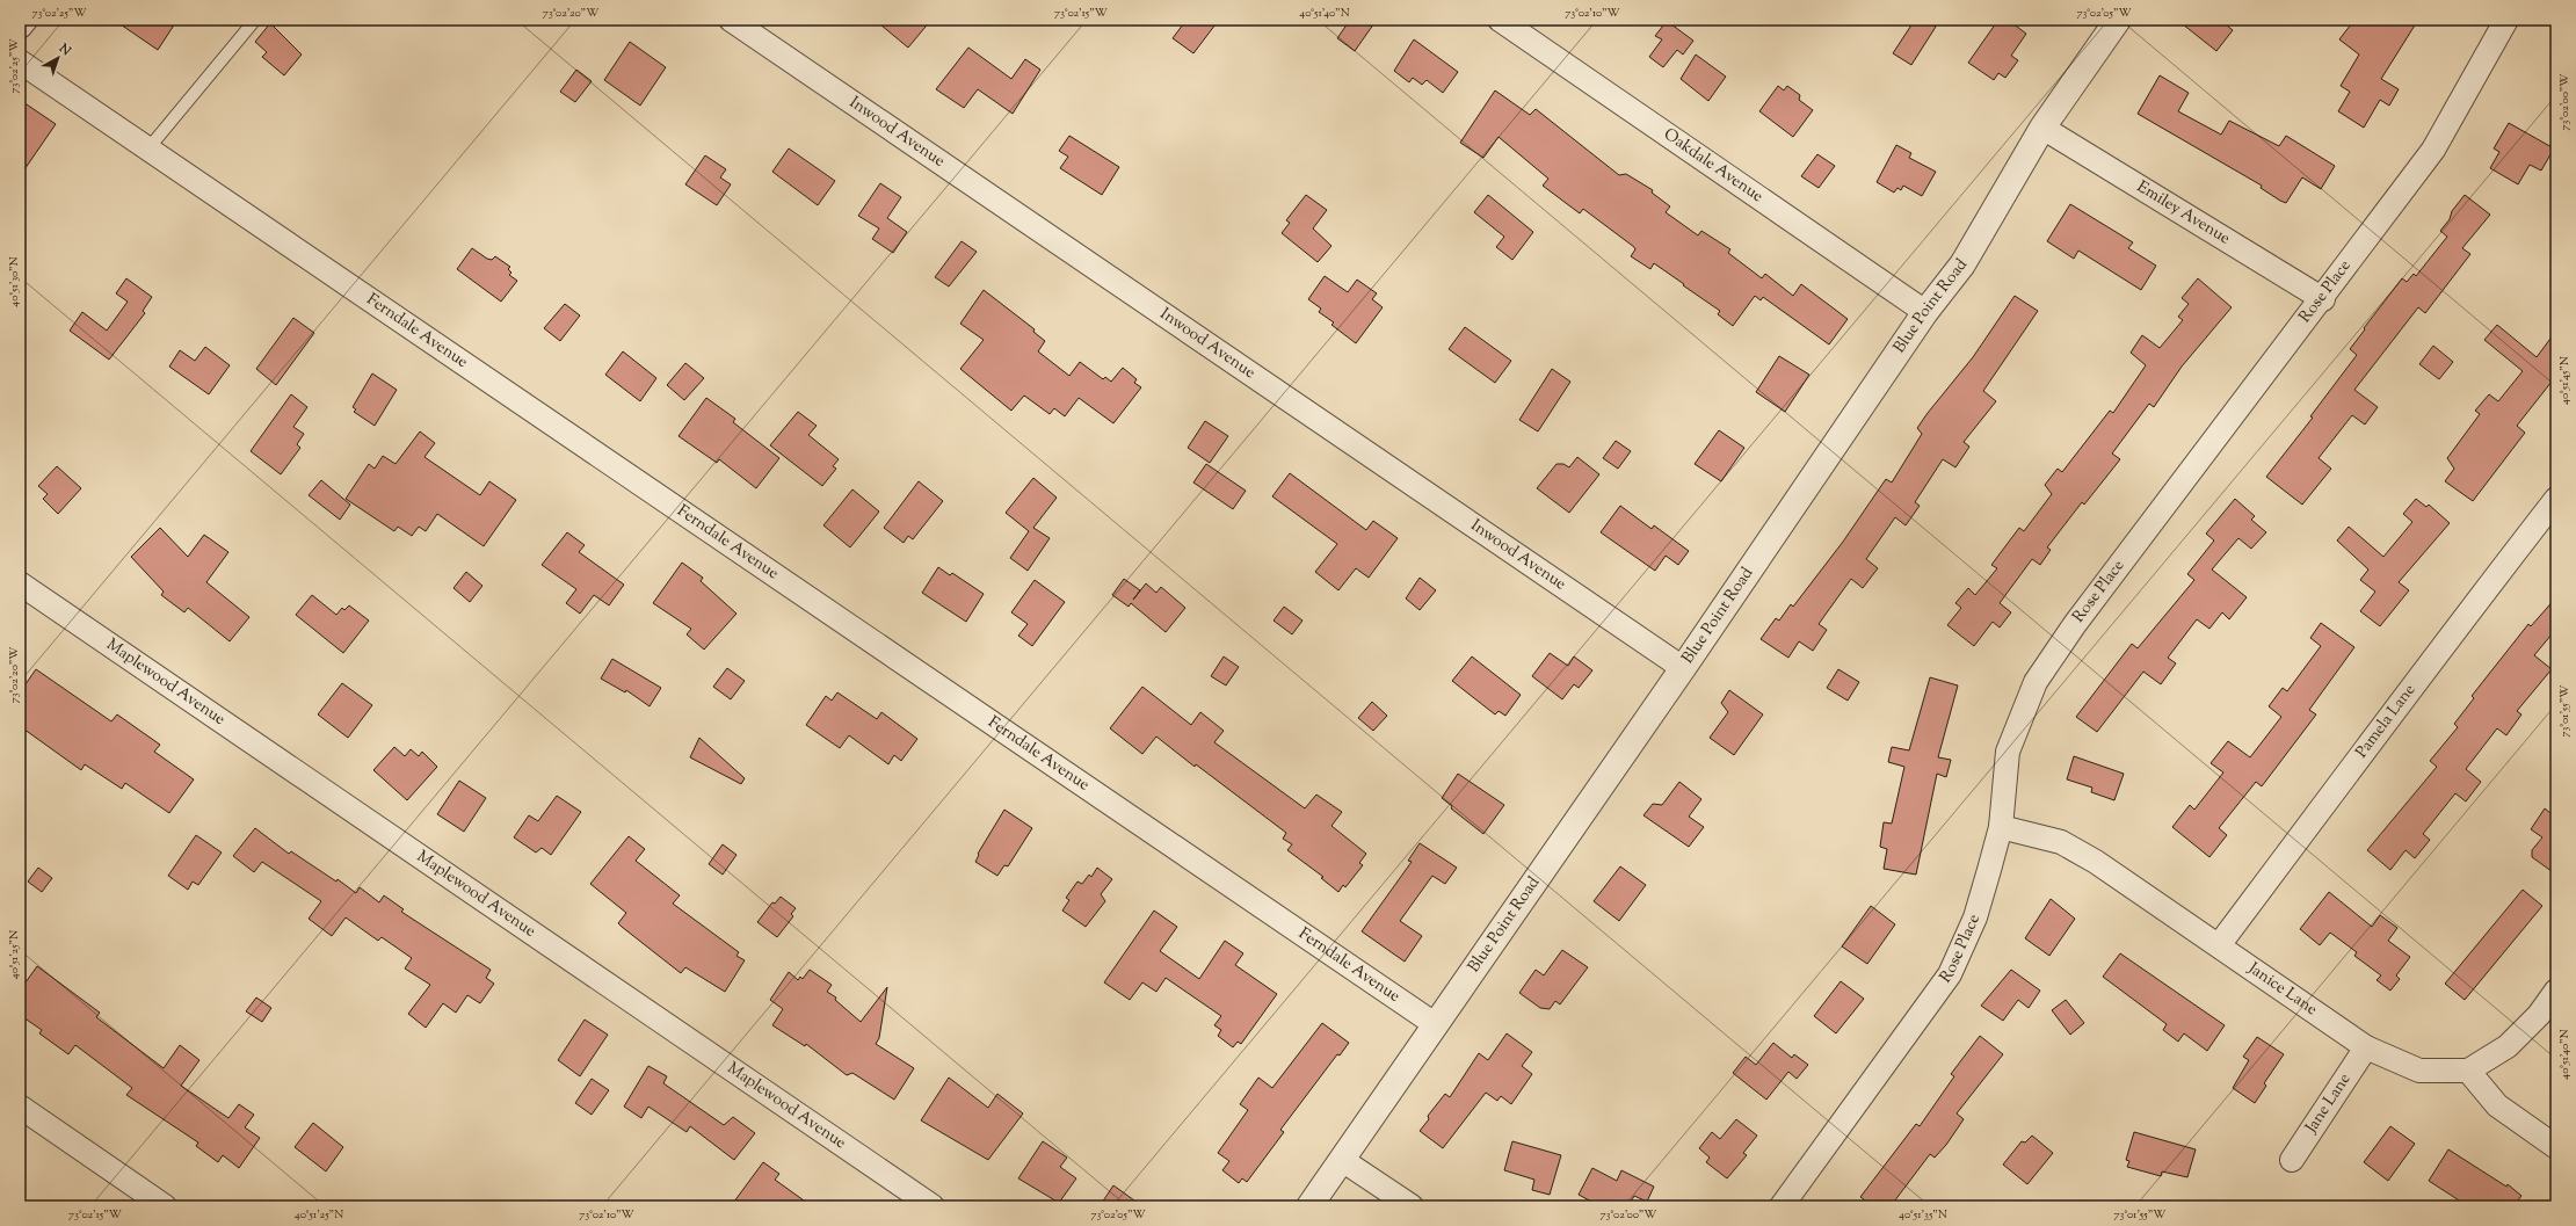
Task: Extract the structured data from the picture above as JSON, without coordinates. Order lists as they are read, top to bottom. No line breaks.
{"streets":{"street":["Inwood Avenue","Oakdale Avenue","Emiley Avenue","Rose Place","Blue Point Road","Ferndale Avenue","Maplewood Avenue","Pamela Lane","Janice Lane","Jane Lane"]},"crossings":[["Inwood Avenue","Blue Point Road"],["Oakdale Avenue","Blue Point Road"],["Emiley Avenue","Rose Place"],["Emiley Avenue","Blue Point Road"],["Rose Place","Janice Lane"],["Blue Point Road","Ferndale Avenue"],["Pamela Lane","Janice Lane"],["Janice Lane","Jane Lane"]],"north":"top right","coordinates":["73°02'25\"W","73°02'20\"W","73°02'15\"W","40°51'40\"N","73°02'10\"W","73°02'05\"W","73°02'00\"W","40°51'30\"N","40°51'45\"N","73°01'55\"W","40°51'25\"N","40°51'35\"N"]}
